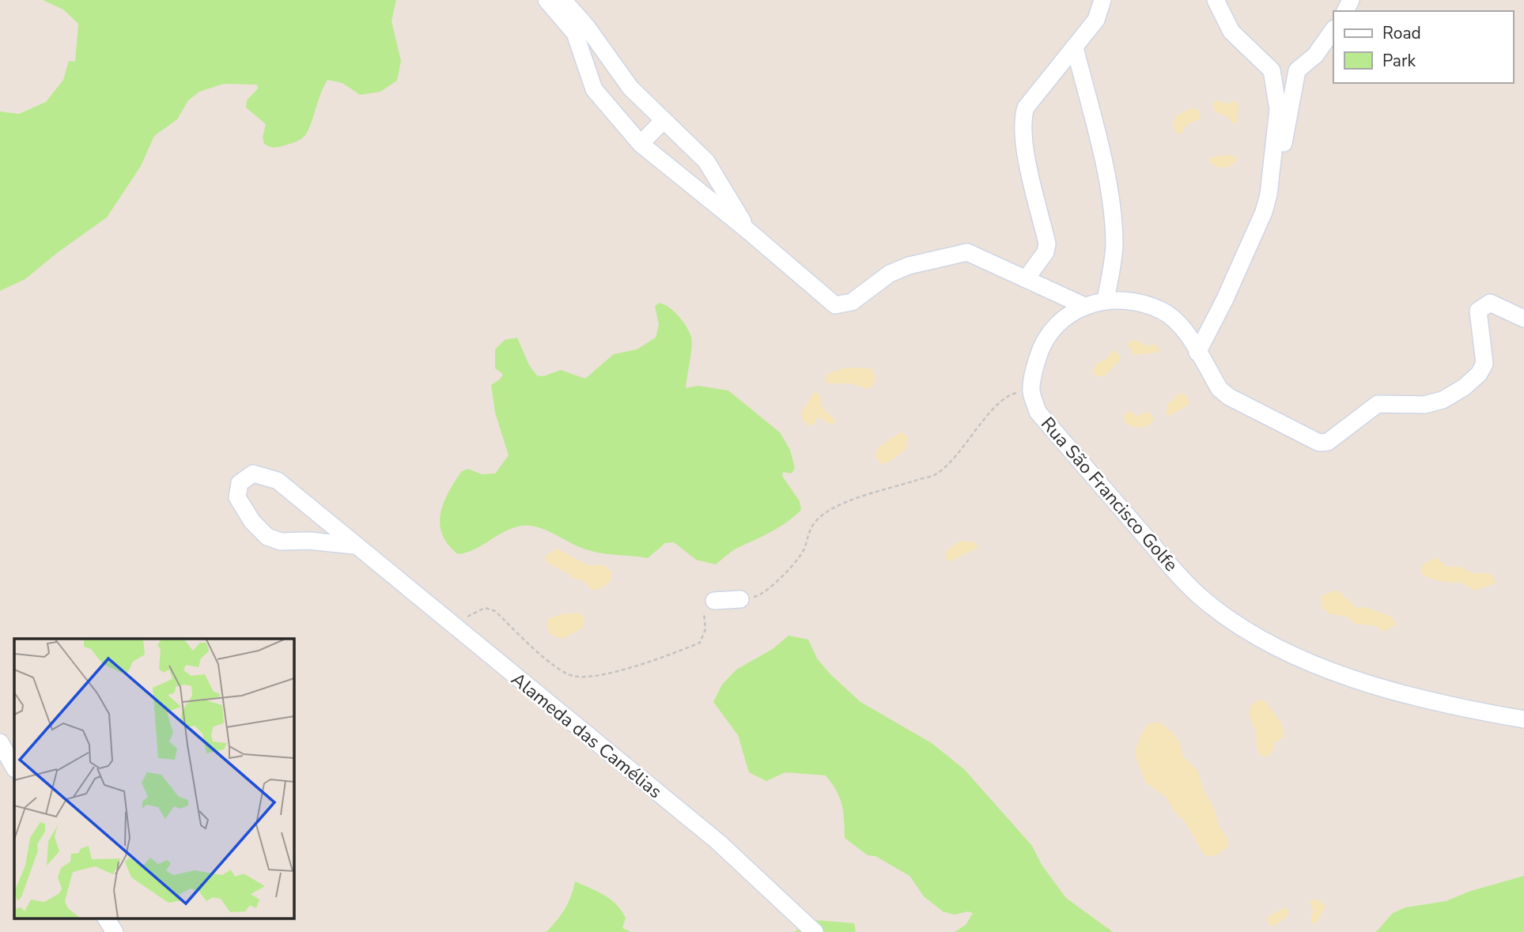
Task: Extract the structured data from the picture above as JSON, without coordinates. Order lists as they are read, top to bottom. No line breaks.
{"streets":{"street":["Rua São Francisco Golfe","Alameda das Camélias"]},"legend":["Road","Park"]}
